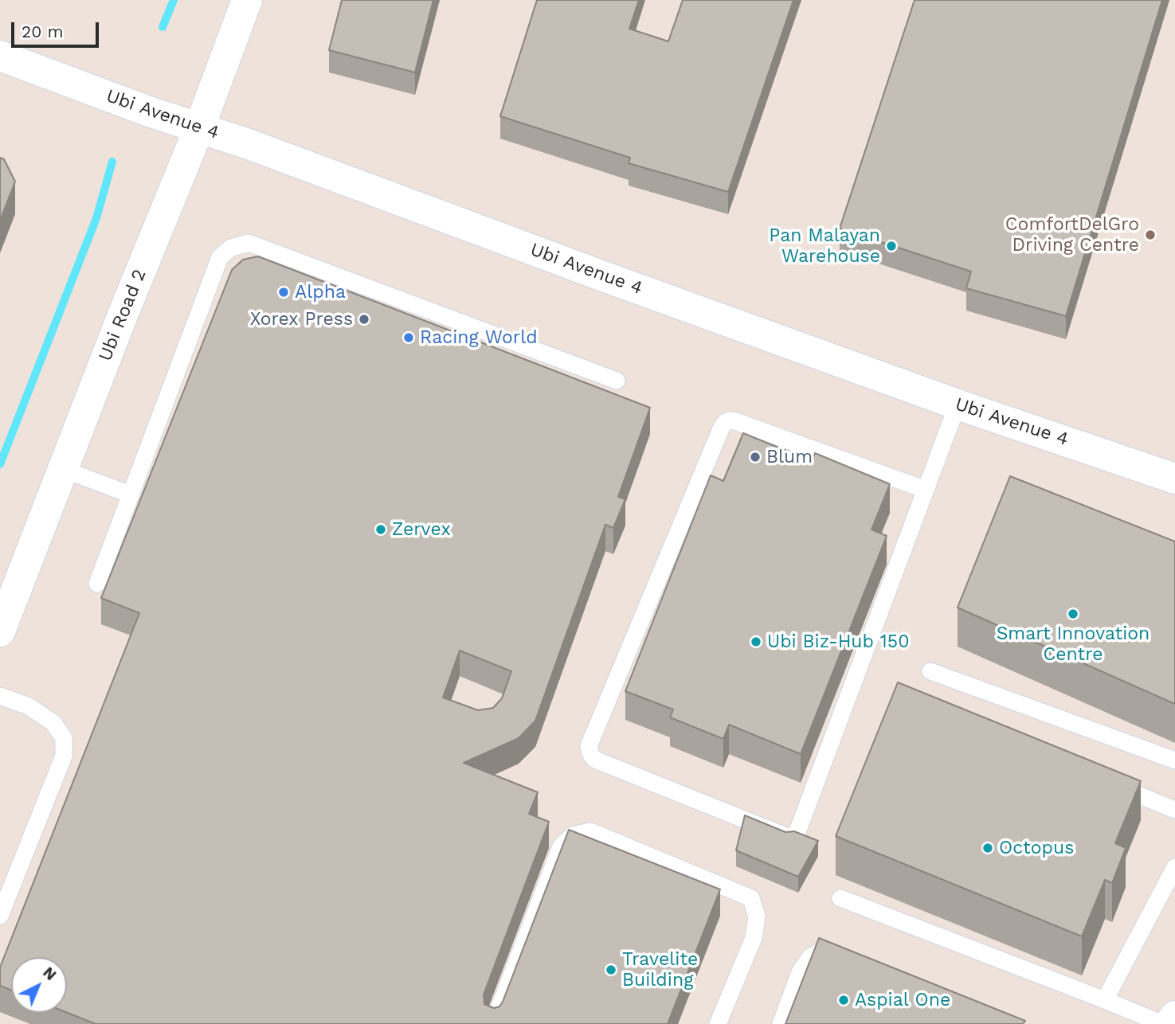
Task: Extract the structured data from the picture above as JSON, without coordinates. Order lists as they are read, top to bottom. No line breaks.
{"streets":{"street":["Ubi Avenue 4","Ubi Road 2"]},"crossings":[["Ubi Avenue 4","Ubi Road 2"]],"places":["ComfortDelGro Driving Centre","Pan Malayan Warehouse","Alpha","Xorex Press","Racing World","Blum","Zervex","Smart Innovation Centre","Ubi Biz-Hub 150","Octopus","Travelite Building","Aspial One"],"scale_bar":"20 m","north":"top right"}
